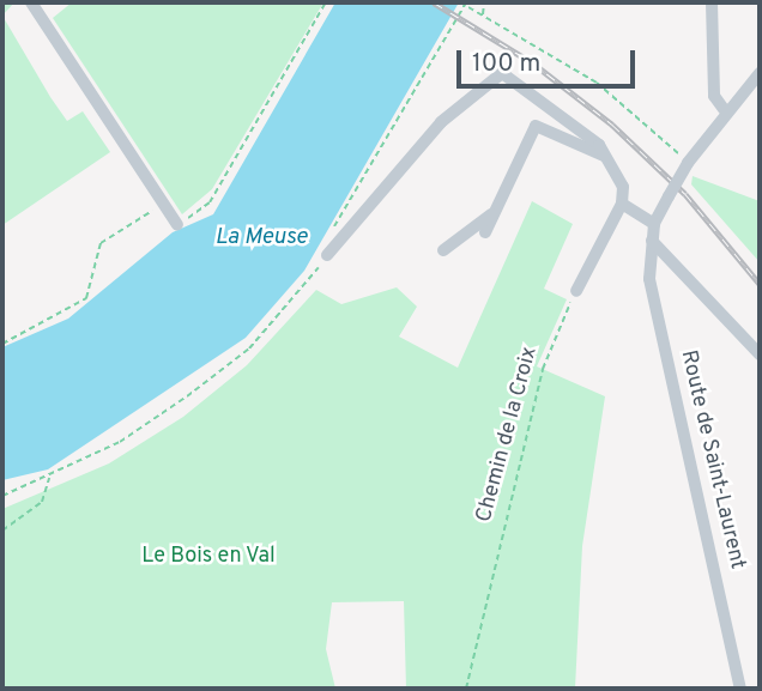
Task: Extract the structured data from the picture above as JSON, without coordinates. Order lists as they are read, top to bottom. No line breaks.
{"streets":{"street":["Route de Saint-Laurent"],"path":["Chemin de la Croix"]},"water":["La Meuse"],"parks":["Le Bois en Val"],"scale_bar":"100 m"}
